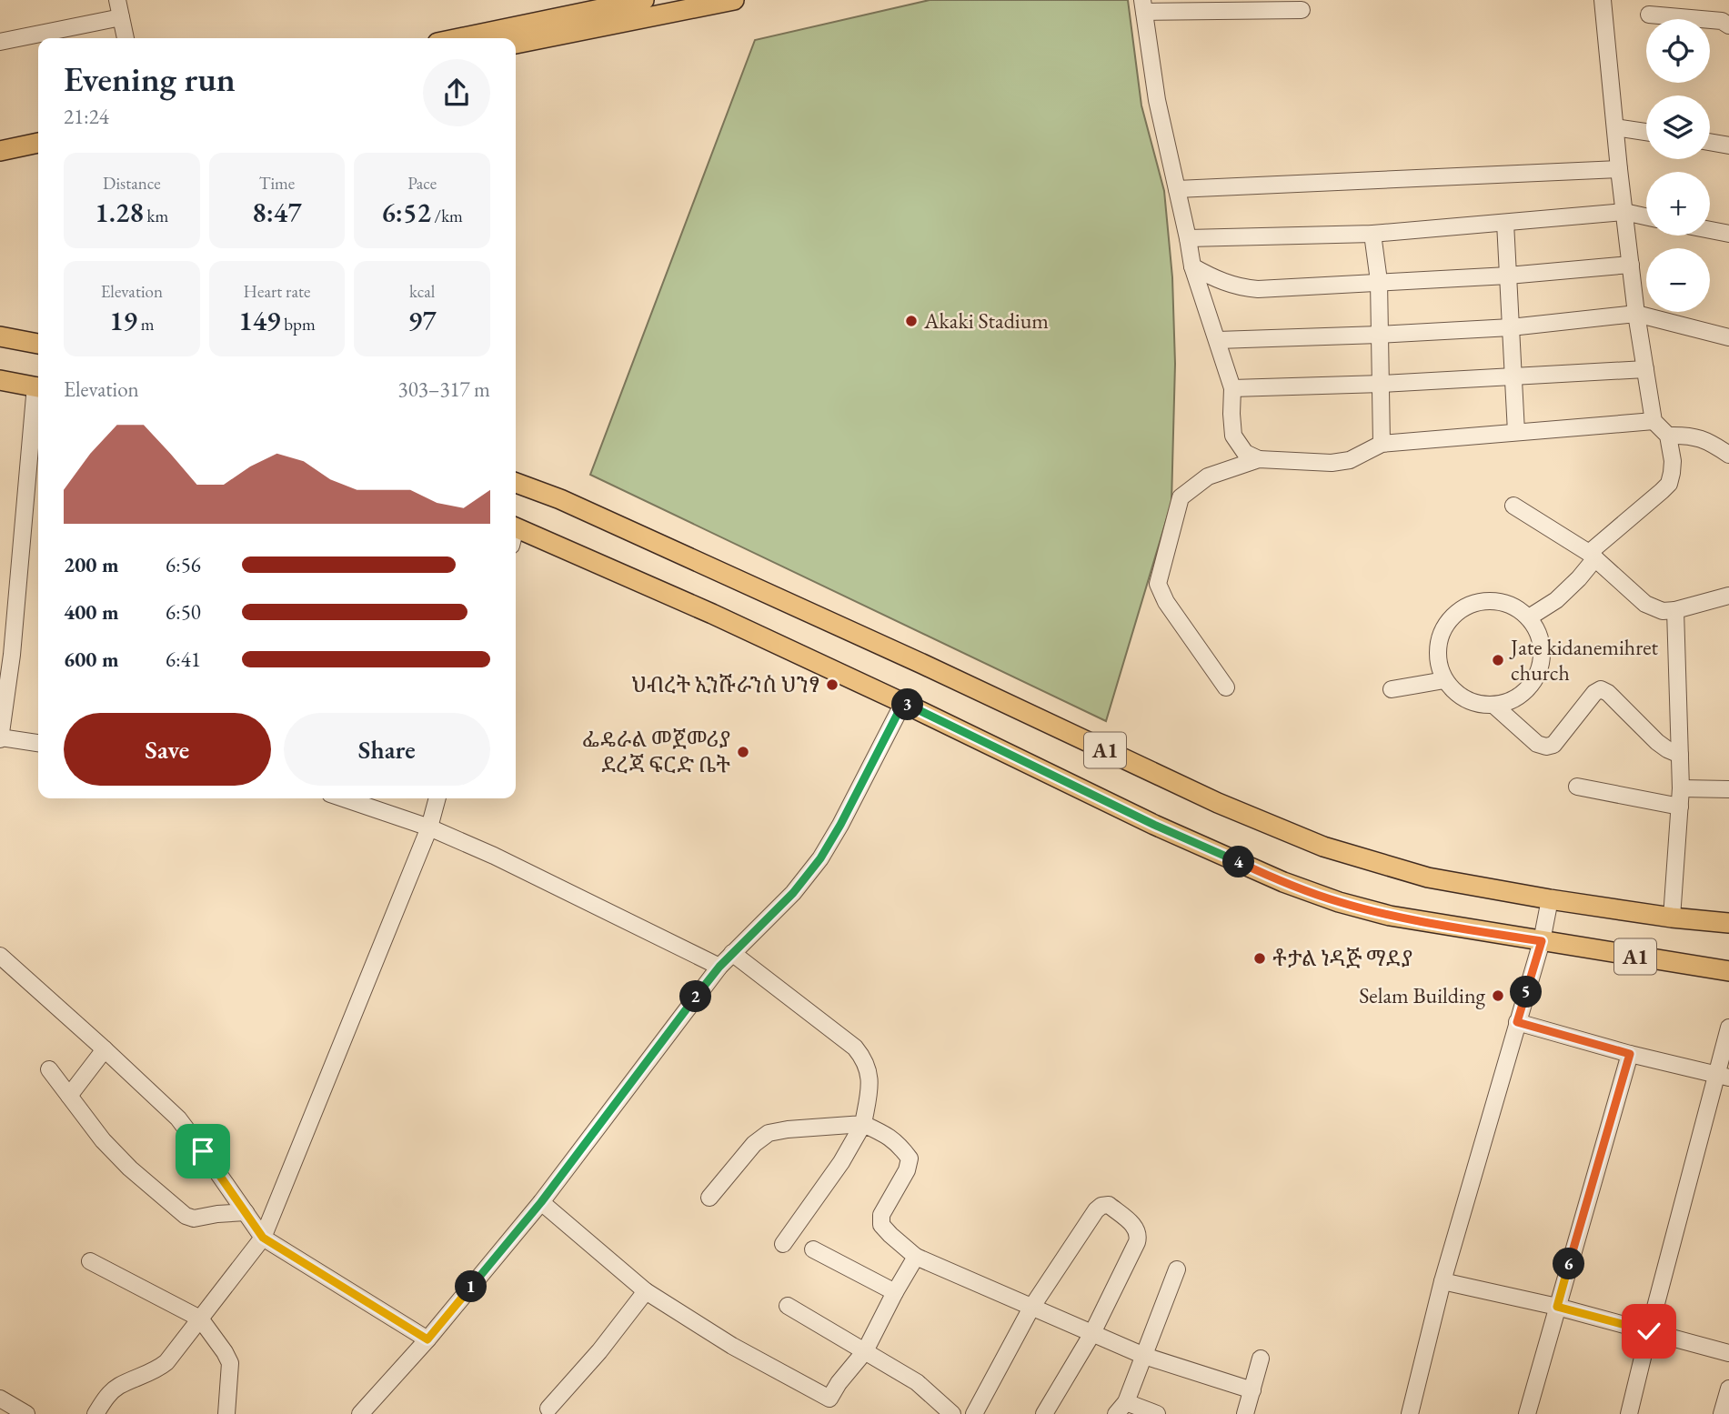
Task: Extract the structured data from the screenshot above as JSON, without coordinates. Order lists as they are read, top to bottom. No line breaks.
{"streets":{"main road":["A1"]},"places":["Akaki Stadium","Jate kidanemihret church","ህብረት ኢንሹራንስ ህንፃ","ፌዴራል መጀመሪያ ደረጃ ፍርድ ቤት","ቶታል ነዳጅ ማደያ","Selam Building"],"page":{"map_buttons":["+","−"],"heading":["Evening run","21:24"],"stats":[["Distance","1.28 km"],["Time","8:47"],["Pace","6:52 /km"],["Elevation","19 m"],["Heart rate","149 bpm"],["kcal","97"]],"chart":["Elevation","303–317 m"],"list":[{"name":"200 m","note":"6:56"},{"name":"400 m","note":"6:50"},{"name":"600 m","note":"6:41"}],"pins":["3","4","5","2","6","1"],"buttons":["Save","Share"]}}
